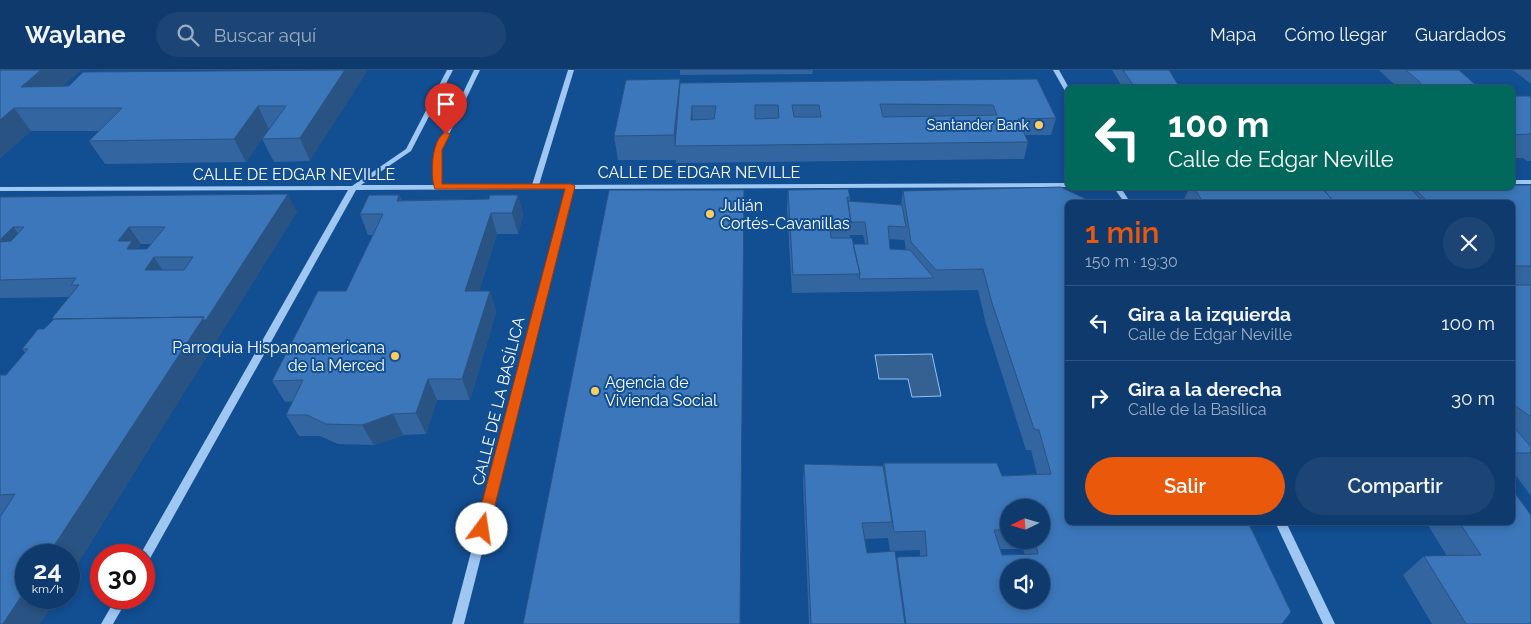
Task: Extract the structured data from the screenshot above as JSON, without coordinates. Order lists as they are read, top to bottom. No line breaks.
{"streets":{"street":["CALLE DE EDGAR NEVILLE","CALLE DE LA BASÍLICA"]},"crossings":[["CALLE DE EDGAR NEVILLE","CALLE DE LA BASÍLICA"]],"places":["Santander Bank","Julián Cortés-Cavanillas","Parroquia Hispanoamericana de la Merced","Agencia de Vivienda Social"],"north":"left","page":{"header":"Waylane","search":"Buscar aquí","nav":["Mapa","Cómo llegar","Guardados"],"turn":["100 m","Calle de Edgar Neville"],"heading":["1 min","150 m · 19:30"],"list":[{"name":"Gira a la izquierda","note":"Calle de Edgar Neville","value":"100 m"},{"name":"Gira a la derecha","note":"Calle de la Basílica","value":"30 m"}],"buttons":["Salir","Compartir"],"speed":"24 km/h","limit":"30"}}
